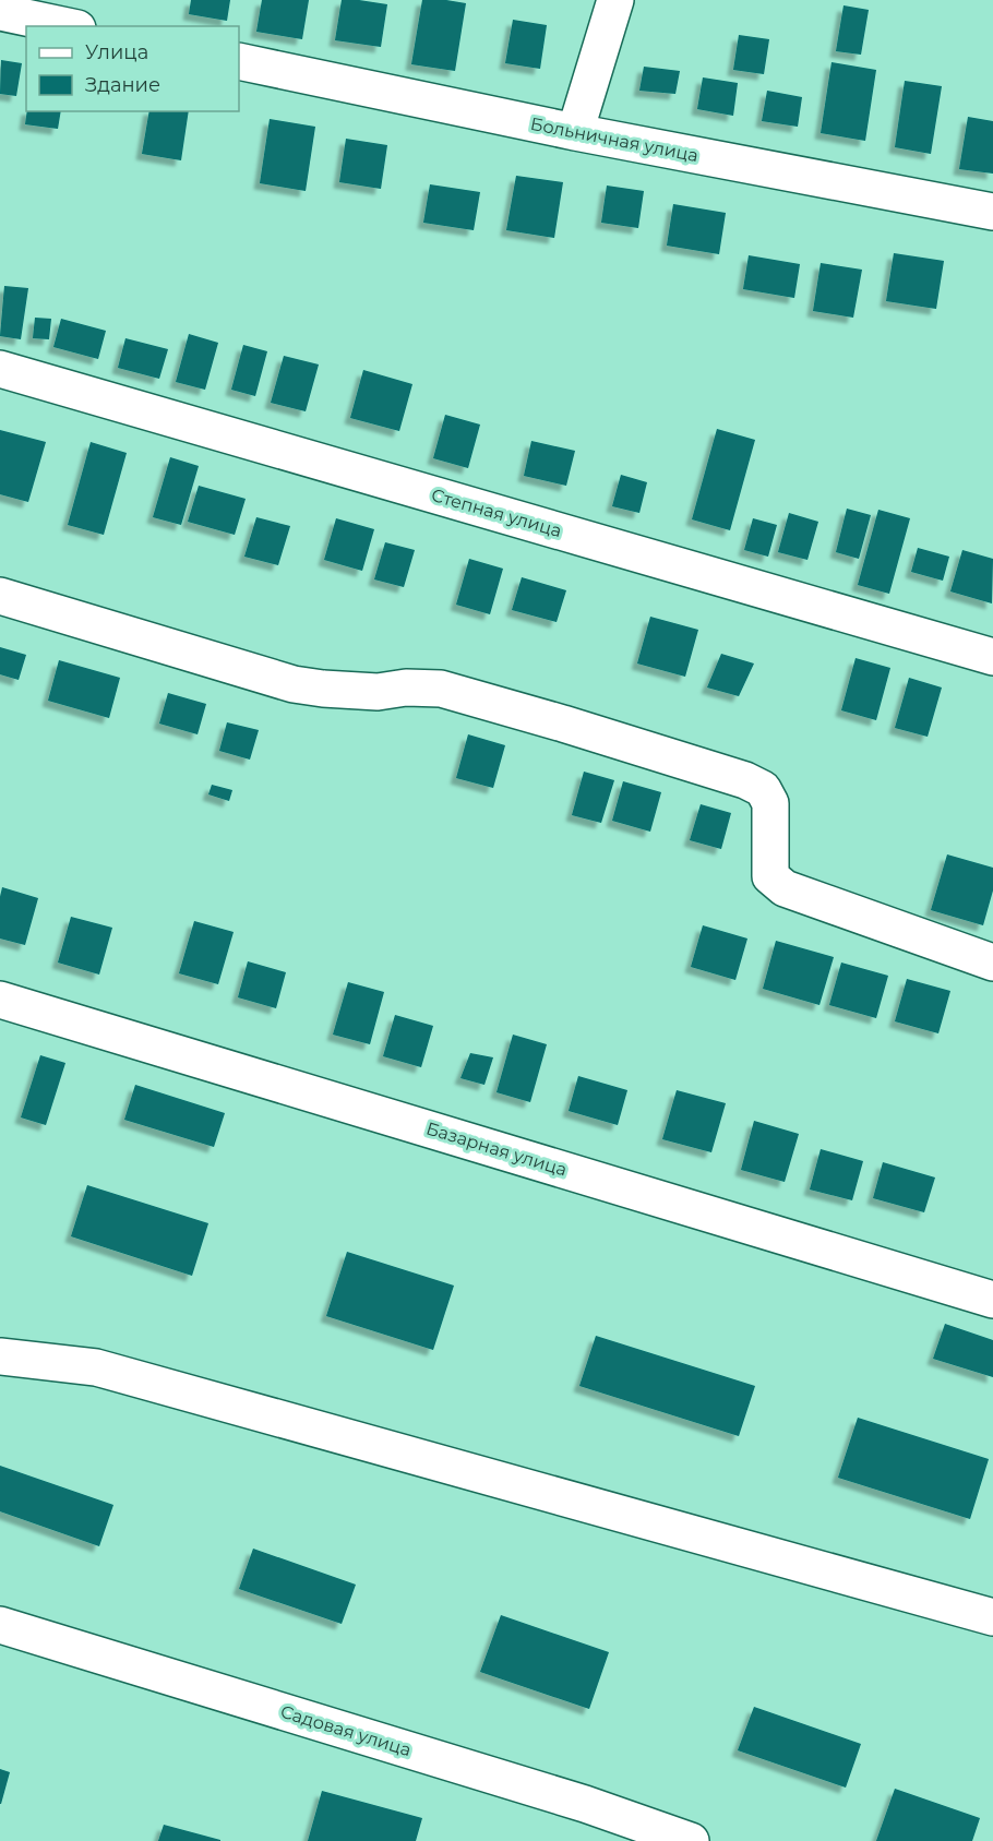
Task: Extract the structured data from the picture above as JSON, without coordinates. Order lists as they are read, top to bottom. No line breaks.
{"streets":{"street":["Больничная улица","Степная улица","Базарная улица","Садовая улица"]},"legend":["Улица","Здание"]}
